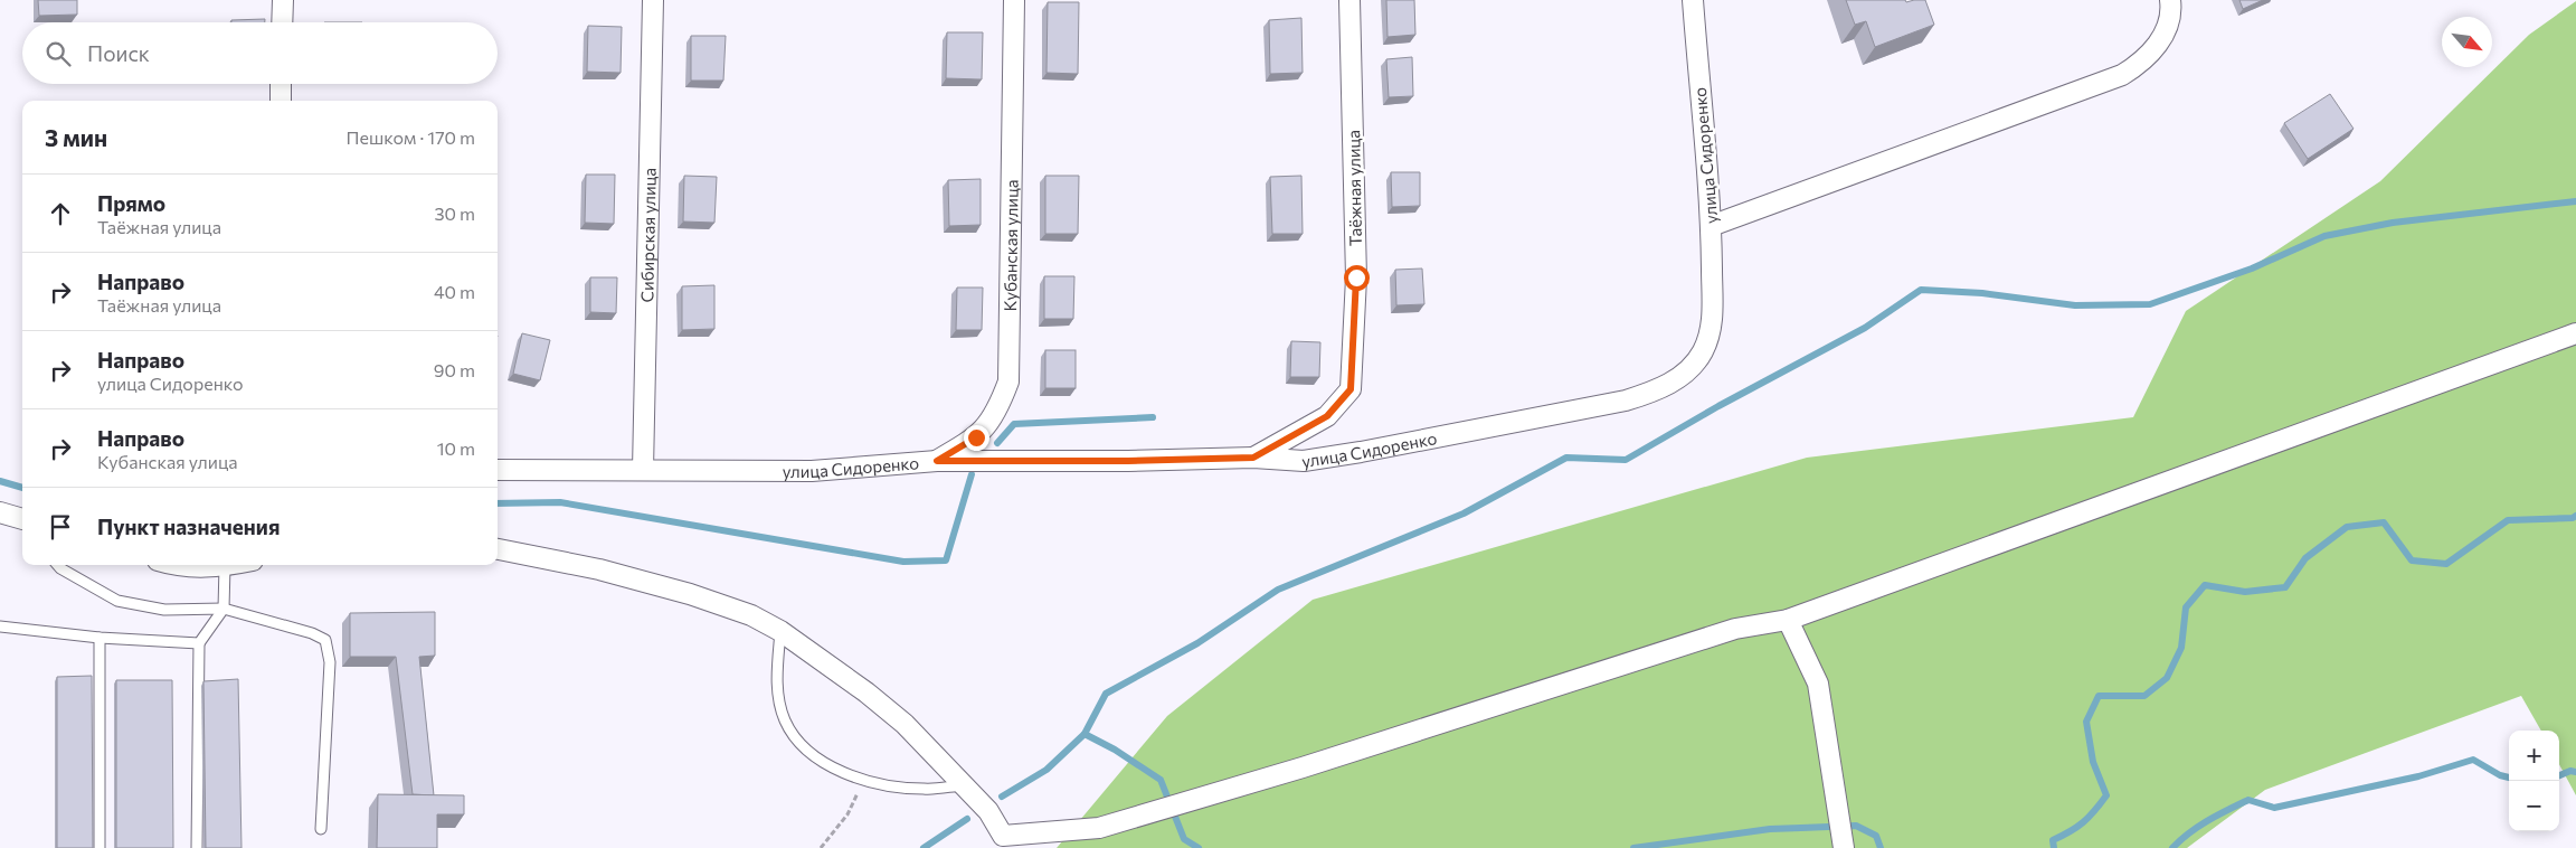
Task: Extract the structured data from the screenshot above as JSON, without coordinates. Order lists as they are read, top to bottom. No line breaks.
{"streets":{"street":["улица Сидоренко","Таёжная улица","Сибирская улица","Кубанская улица"]},"crossings":[["улица Сидоренко","Таёжная улица"],["улица Сидоренко","Сибирская улица"],["улица Сидоренко","Кубанская улица"]],"north":"bottom right","page":{"search":"Поиск","heading":["3 мин","Пешком · 170 m"],"list":[["Прямо","Таёжная улица","30 m"],["Направо","Таёжная улица","40 m"],["Направо","улица Сидоренко","90 m"],["Направо","Кубанская улица","10 m"],"Пункт назначения"],"map_buttons":["+","−"]}}
